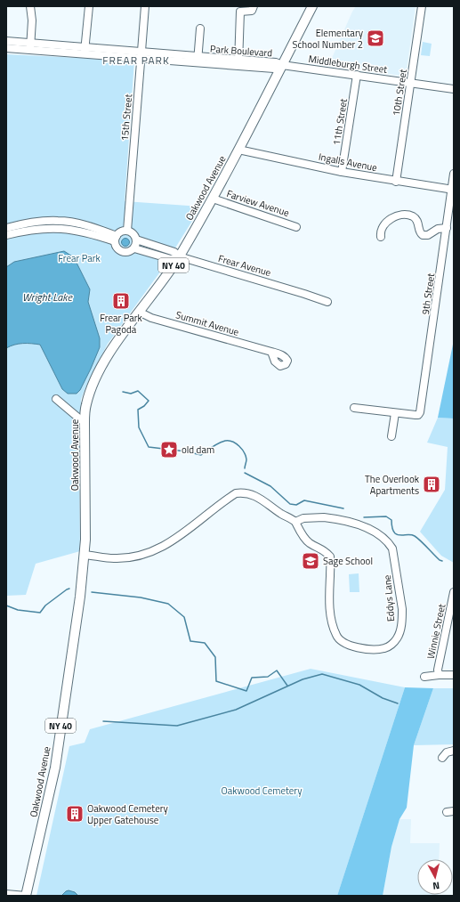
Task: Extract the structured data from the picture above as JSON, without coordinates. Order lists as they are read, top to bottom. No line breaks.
{"streets":{"main road":["Oakwood Avenue","NY 40"],"street":["Park Boulevard","Middleburgh Street","10th Street","15th Street","11th Street","Ingalls Avenue","Farview Avenue","Frear Avenue","9th Street","Summit Avenue","Eddys Lane","Winnie Street"]},"crossings":[["Park Boulevard","Middleburgh Street"],["Park Boulevard","15th Street"],["Park Boulevard","Oakwood Avenue"],["Middleburgh Street","10th Street"],["Middleburgh Street","11th Street"],["Middleburgh Street","Oakwood Avenue"],["10th Street","Ingalls Avenue"],["11th Street","Ingalls Avenue"],["Ingalls Avenue","Oakwood Avenue"],["Ingalls Avenue","9th Street"],["Oakwood Avenue","Farview Avenue"],["Oakwood Avenue","Frear Avenue"],["Oakwood Avenue","Summit Avenue"],["Oakwood Avenue","Eddys Lane"]],"districts":["FREAR PARK"],"water":["Wright Lake"],"parks":["Frear Park","Oakwood Cemetery"],"places":{"school or university":["Elementary School Number 2","Sage School"],"building":["Frear Park Pagoda","The Overlook Apartments","Oakwood Cemetery Upper Gatehouse"],"place":["old dam"]},"north":"bottom"}
